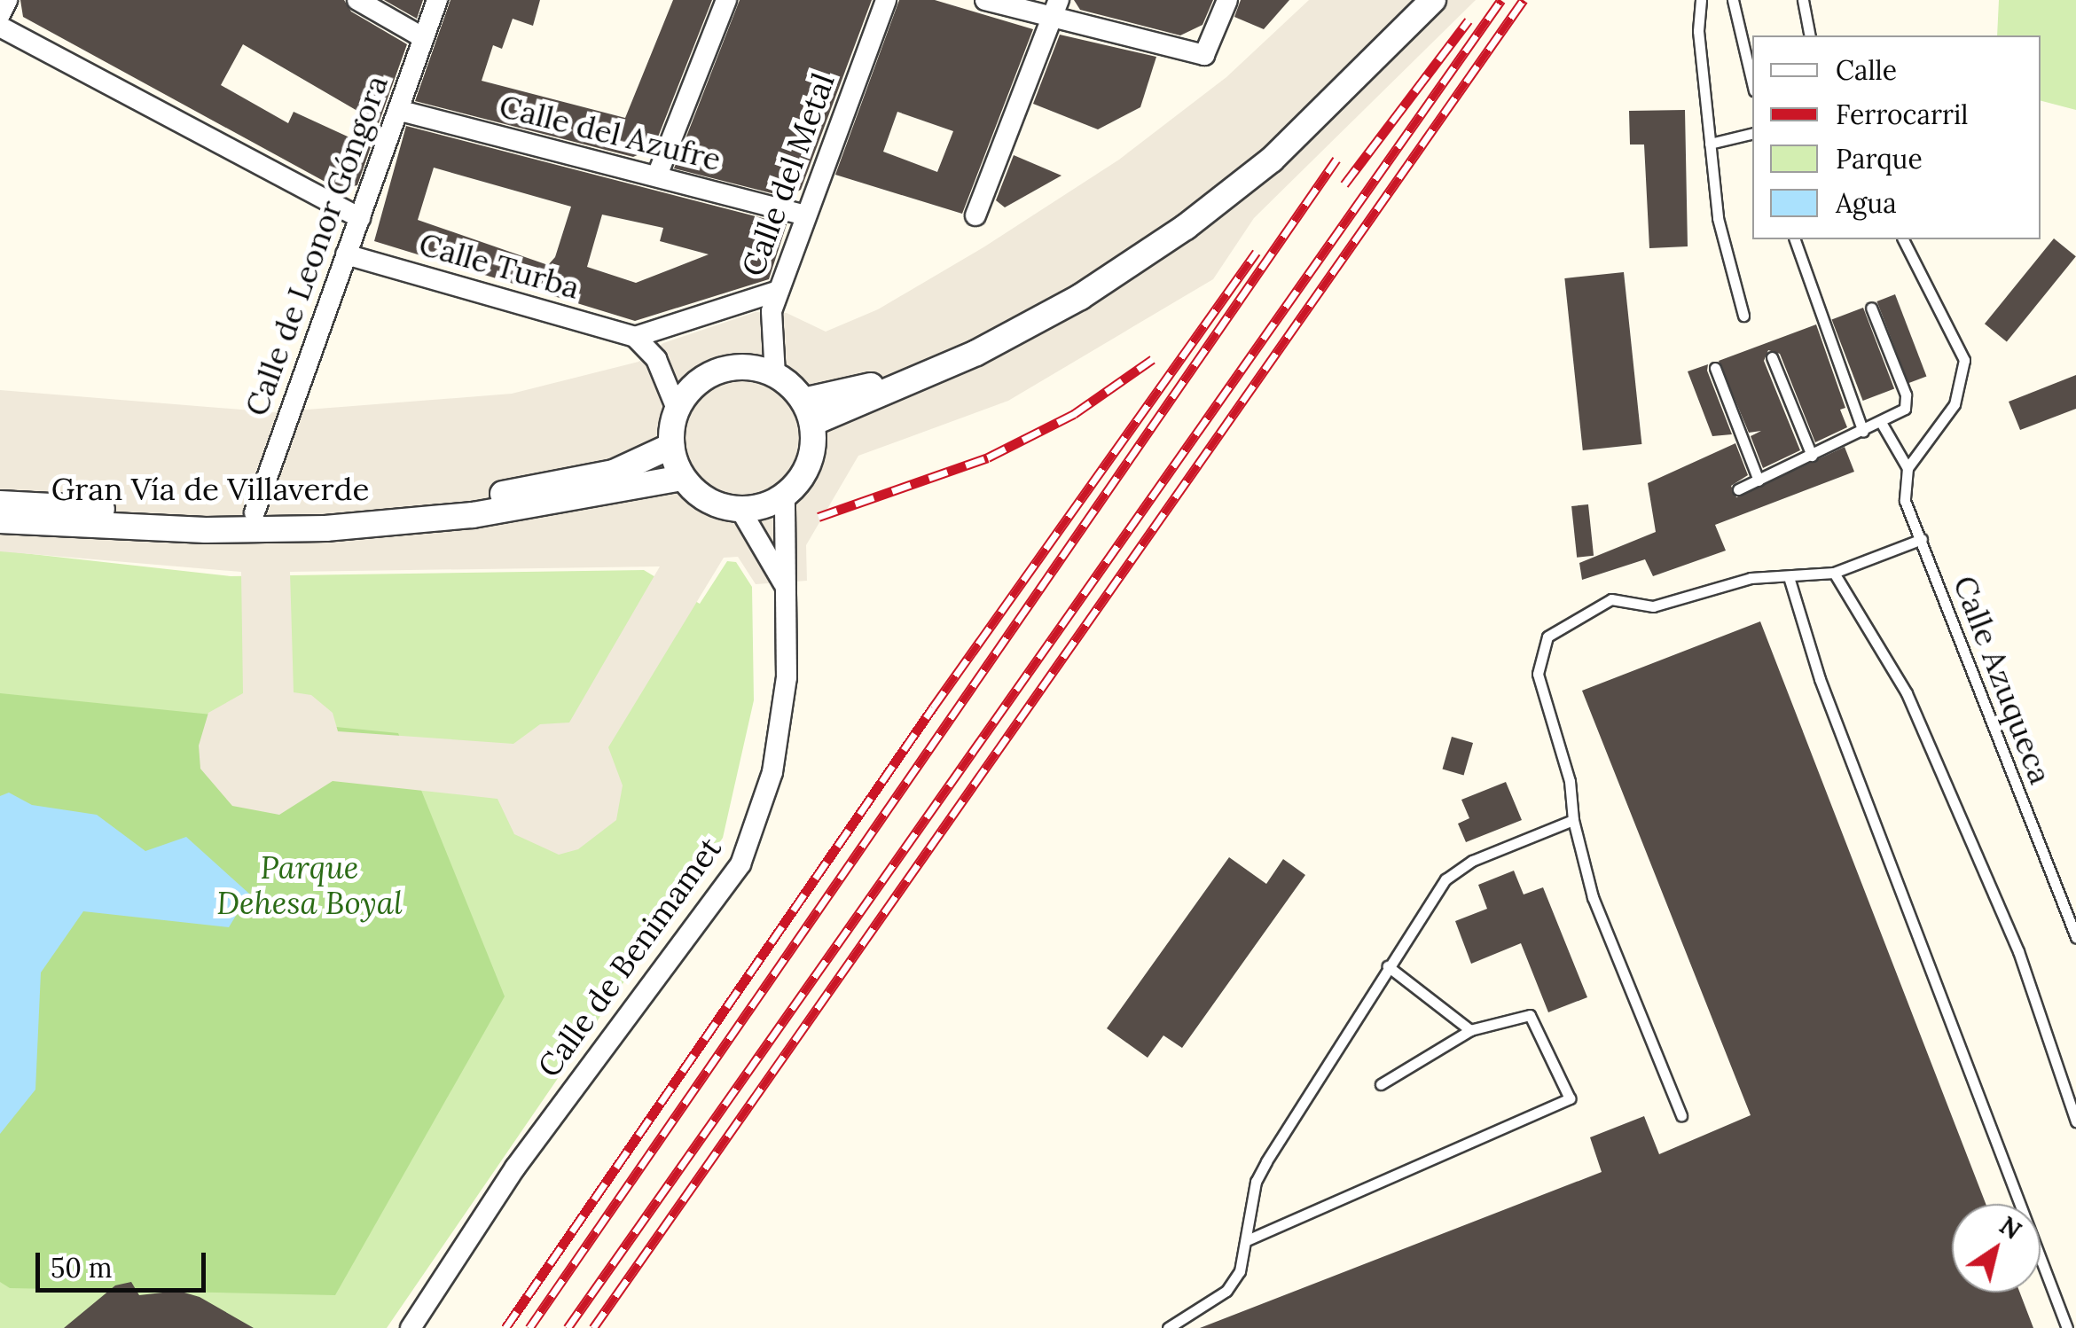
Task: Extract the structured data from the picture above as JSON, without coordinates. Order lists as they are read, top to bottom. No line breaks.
{"streets":{"street":["Calle del Azufre","Calle del Metal","Calle de Leonor Góngora","Calle Turba","Gran Vía de Villaverde","Calle de Benimamet"],"lane":["Calle Azuqueca"]},"crossings":[["Calle del Azufre","Calle del Metal"],["Calle del Azufre","Calle de Leonor Góngora"],["Calle del Metal","Gran Vía de Villaverde"],["Calle del Metal","Calle de Benimamet"],["Calle de Leonor Góngora","Calle Turba"],["Calle de Leonor Góngora","Gran Vía de Villaverde"],["Gran Vía de Villaverde","Calle de Benimamet"]],"parks":["Parque Dehesa Boyal"],"legend":["Calle","Ferrocarril","Parque","Agua"],"scale_bar":"50 m","north":"top right"}
